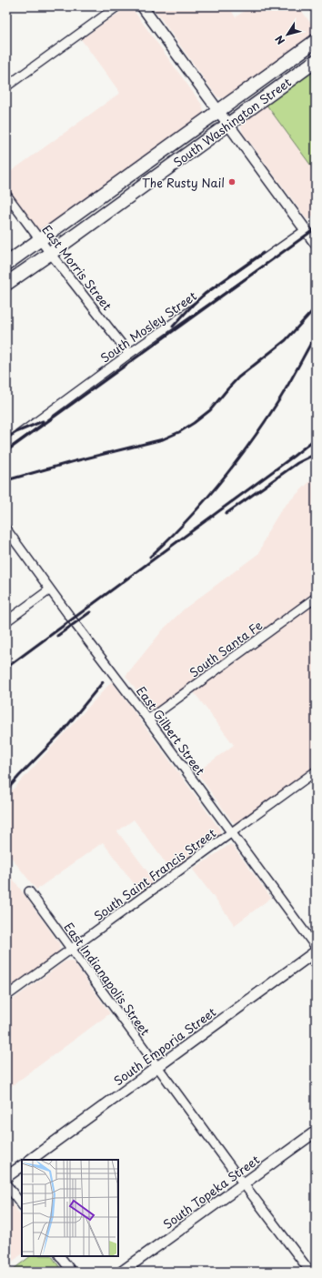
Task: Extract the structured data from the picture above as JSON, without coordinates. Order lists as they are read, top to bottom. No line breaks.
{"streets":{"main road":["South Washington Street"],"street":["East Morris Street","South Mosley Street","South Santa Fe","East Gilbert Street","South Saint Francis Street","East Indianapolis Street","South Emporia Street","South Topeka Street"]},"crossings":[["South Washington Street","East Morris Street"],["East Morris Street","South Mosley Street"],["South Santa Fe","East Gilbert Street"],["East Gilbert Street","South Saint Francis Street"],["South Saint Francis Street","East Indianapolis Street"],["East Indianapolis Street","South Emporia Street"],["East Indianapolis Street","South Topeka Street"]],"places":["The Rusty Nail"],"north":"bottom left"}
